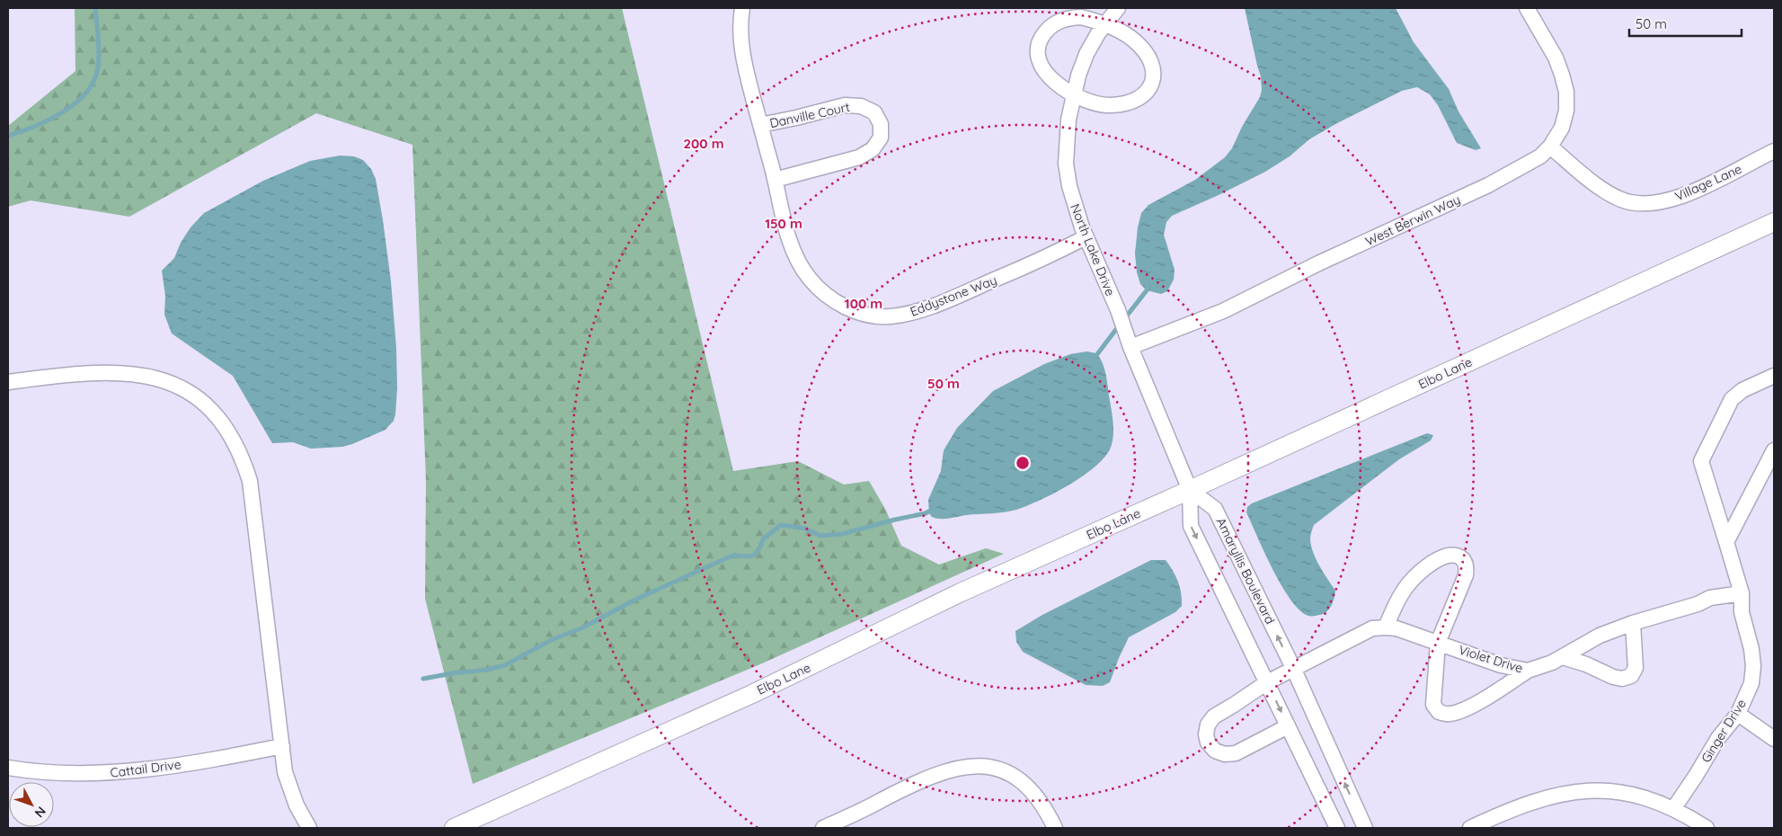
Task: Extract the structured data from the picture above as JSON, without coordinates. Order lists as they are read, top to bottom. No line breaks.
{"streets":{"street":["Danville Court","Village Lane","West Berwin Way","North Lake Drive","Eddystone Way","Elbo Lane","Amaryllis Boulevard","Violet Drive","Ginger Drive","Cattail Drive"]},"crossings":[["Danville Court","Eddystone Way"],["Village Lane","West Berwin Way"],["West Berwin Way","North Lake Drive"],["North Lake Drive","Eddystone Way"],["North Lake Drive","Elbo Lane"],["North Lake Drive","Amaryllis Boulevard"],["Elbo Lane","Amaryllis Boulevard"],["Amaryllis Boulevard","Violet Drive"],["Violet Drive","Ginger Drive"]],"scale_bar":"50 m","north":"bottom right","rings":["200 m","150 m","100 m","50 m"]}
